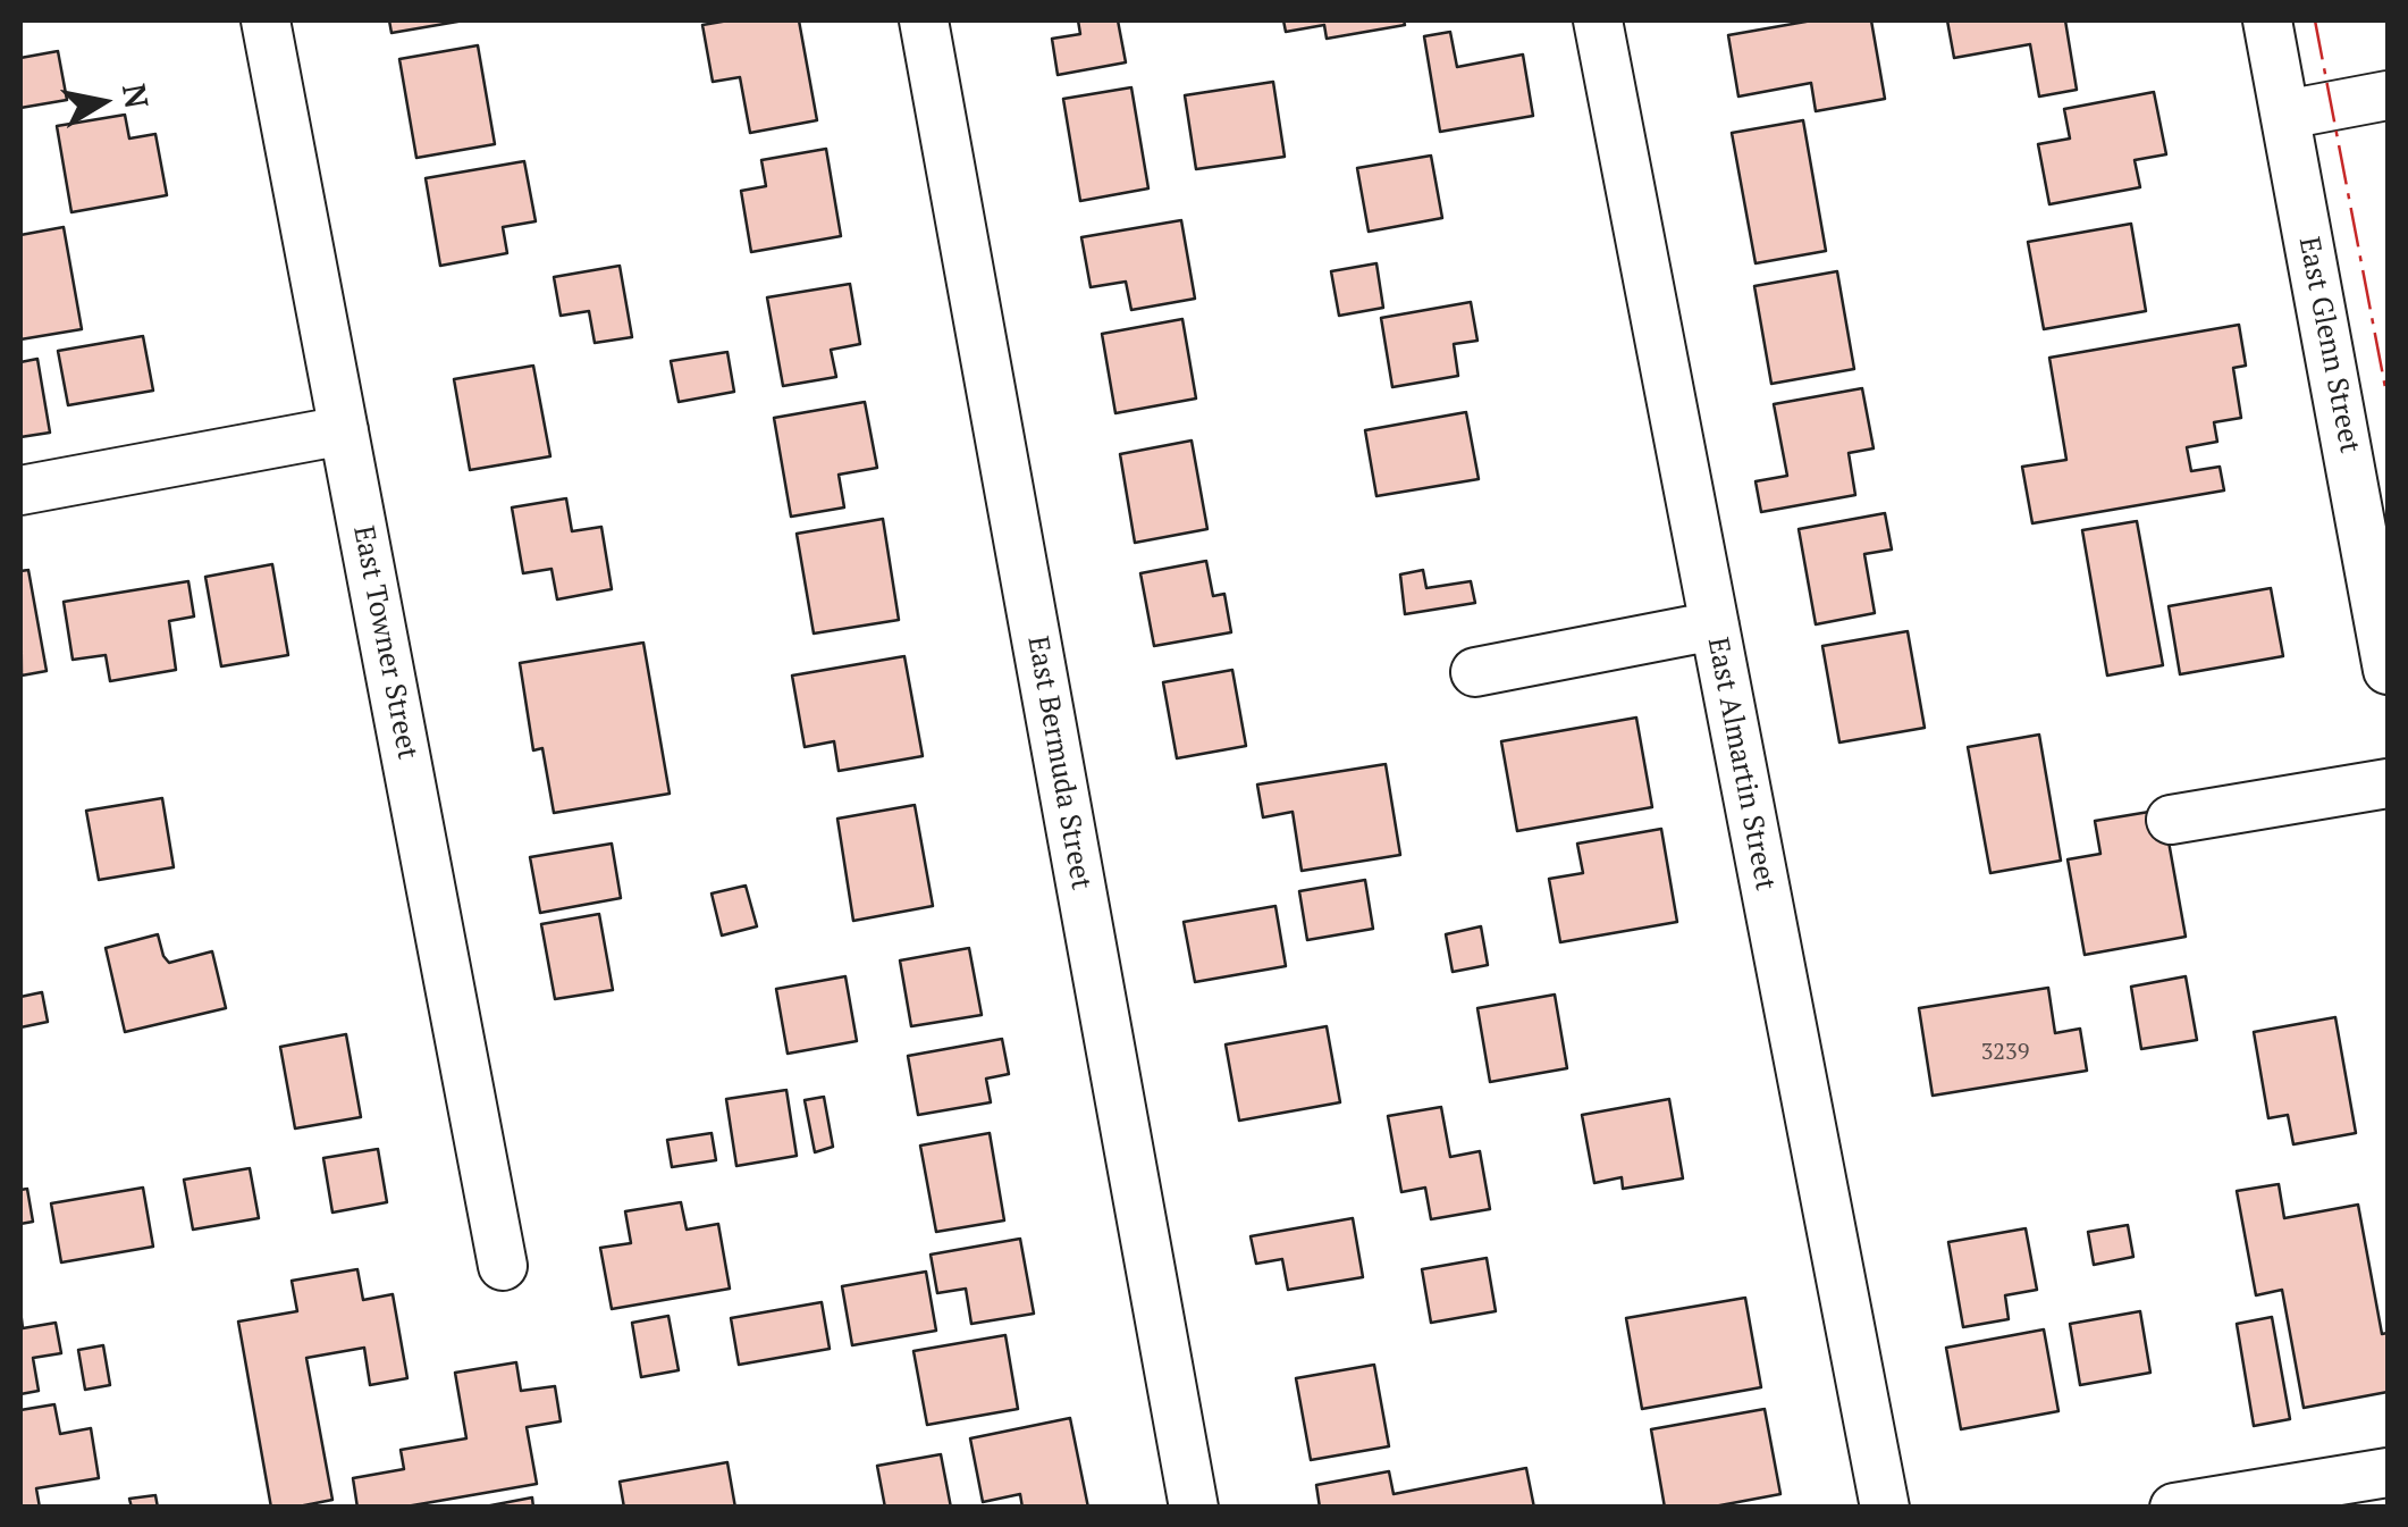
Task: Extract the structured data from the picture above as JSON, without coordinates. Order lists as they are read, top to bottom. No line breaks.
{"streets":{"street":["East Glenn Street","East Towner Street","East Bermuda Street","East Almartin Street"]},"house_numbers":["3239"],"north":"right"}
